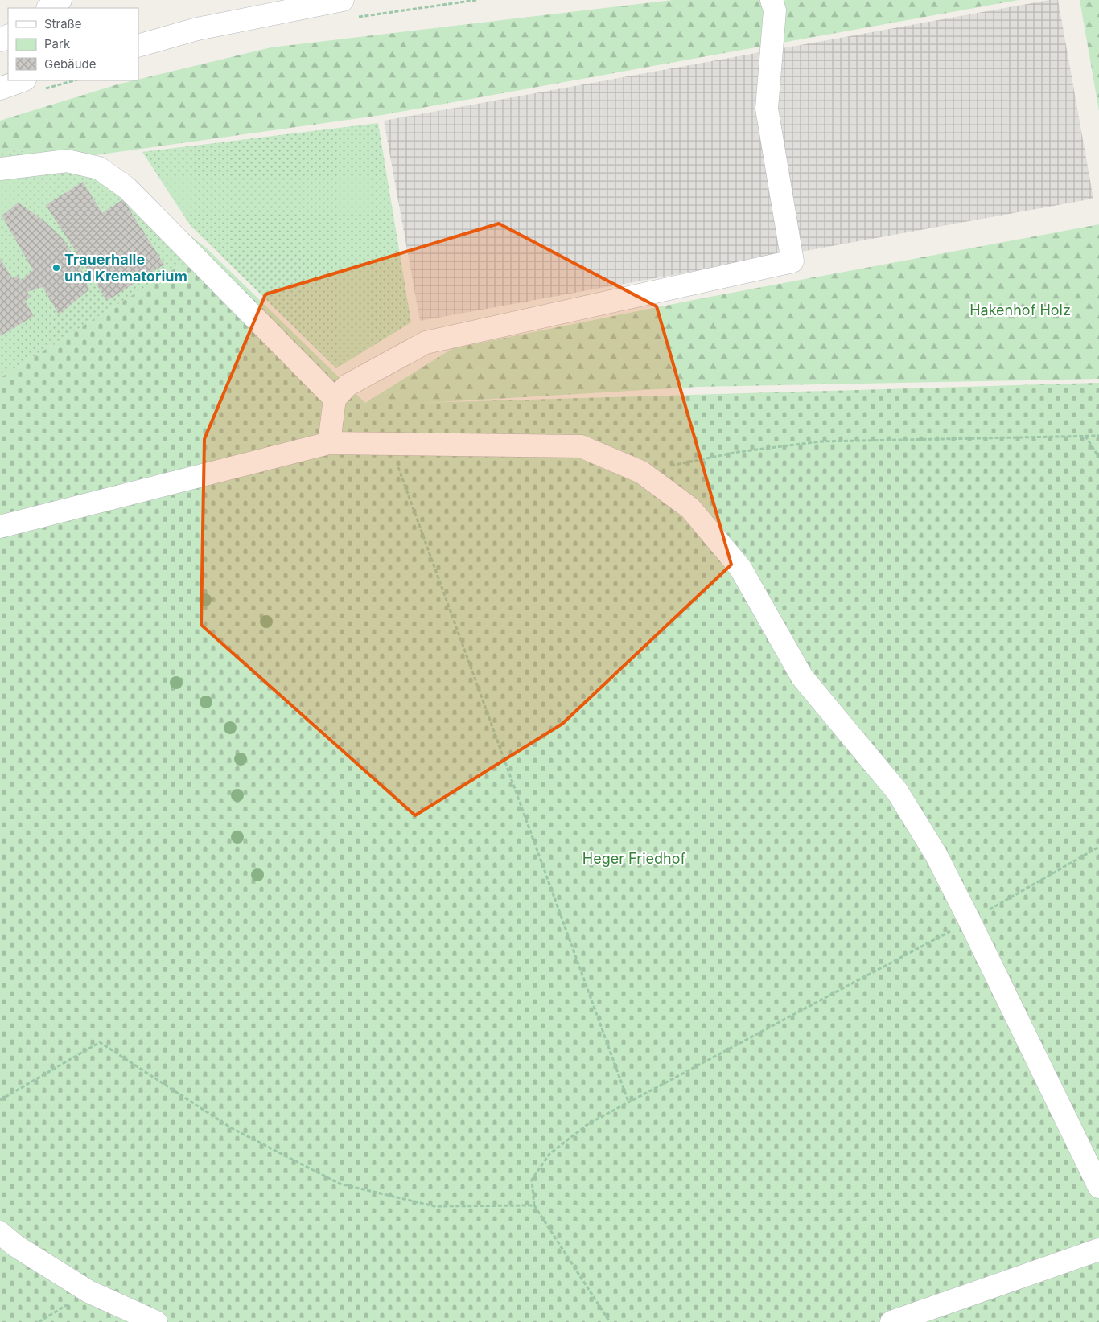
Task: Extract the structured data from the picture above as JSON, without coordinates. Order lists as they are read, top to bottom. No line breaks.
{"parks":["Hakenhof Holz","Heger Friedhof"],"places":["Trauerhalle und Krematorium"],"legend":["Straße","Park","Gebäude"]}
